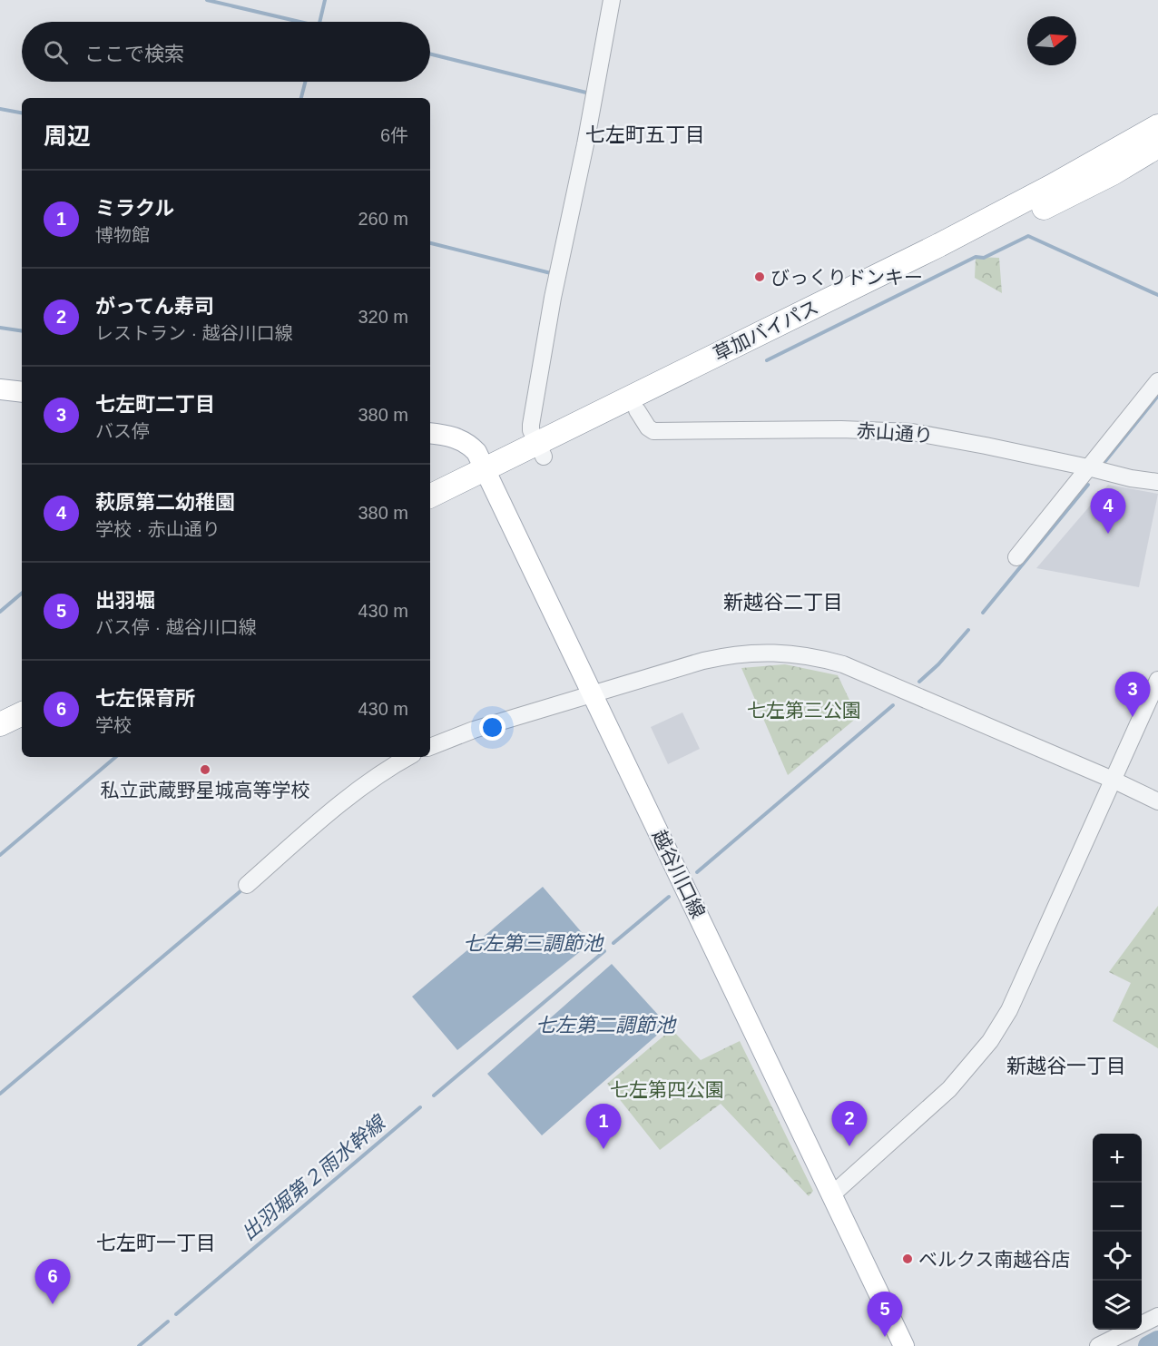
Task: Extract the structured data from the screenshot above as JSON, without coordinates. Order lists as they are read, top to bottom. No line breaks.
{"streets":{"highway":["草加バイパス"],"main road":["越谷川口線"],"street":["赤山通り"]},"crossings":[["草加バイパス","赤山通り"],["草加バイパス","越谷川口線"]],"districts":["七左町五丁目","新越谷二丁目","新越谷一丁目","七左町一丁目"],"water":["七左第三調節池","七左第二調節池","出羽堀第２雨水幹線"],"parks":["七左第三公園","七左第四公園"],"places":["びっくりドンキー","私立武蔵野星城高等学校","ベルクス南越谷店"],"north":"right","page":{"search":"ここで検索","heading":["周辺","6件"],"list":[{"mark":"1","name":"ミラクル","note":"博物館","value":"260 m"},{"mark":"2","name":"がってん寿司","note":"レストラン · 越谷川口線","value":"320 m"},{"mark":"3","name":"七左町二丁目","note":"バス停","value":"380 m"},{"mark":"4","name":"萩原第二幼稚園","note":"学校 · 赤山通り","value":"380 m"},{"mark":"5","name":"出羽堀","note":"バス停 · 越谷川口線","value":"430 m"},{"mark":"6","name":"七左保育所","note":"学校","value":"430 m"}],"pins":["4","3","2","1","6","5"],"map_buttons":["+","−"]}}
